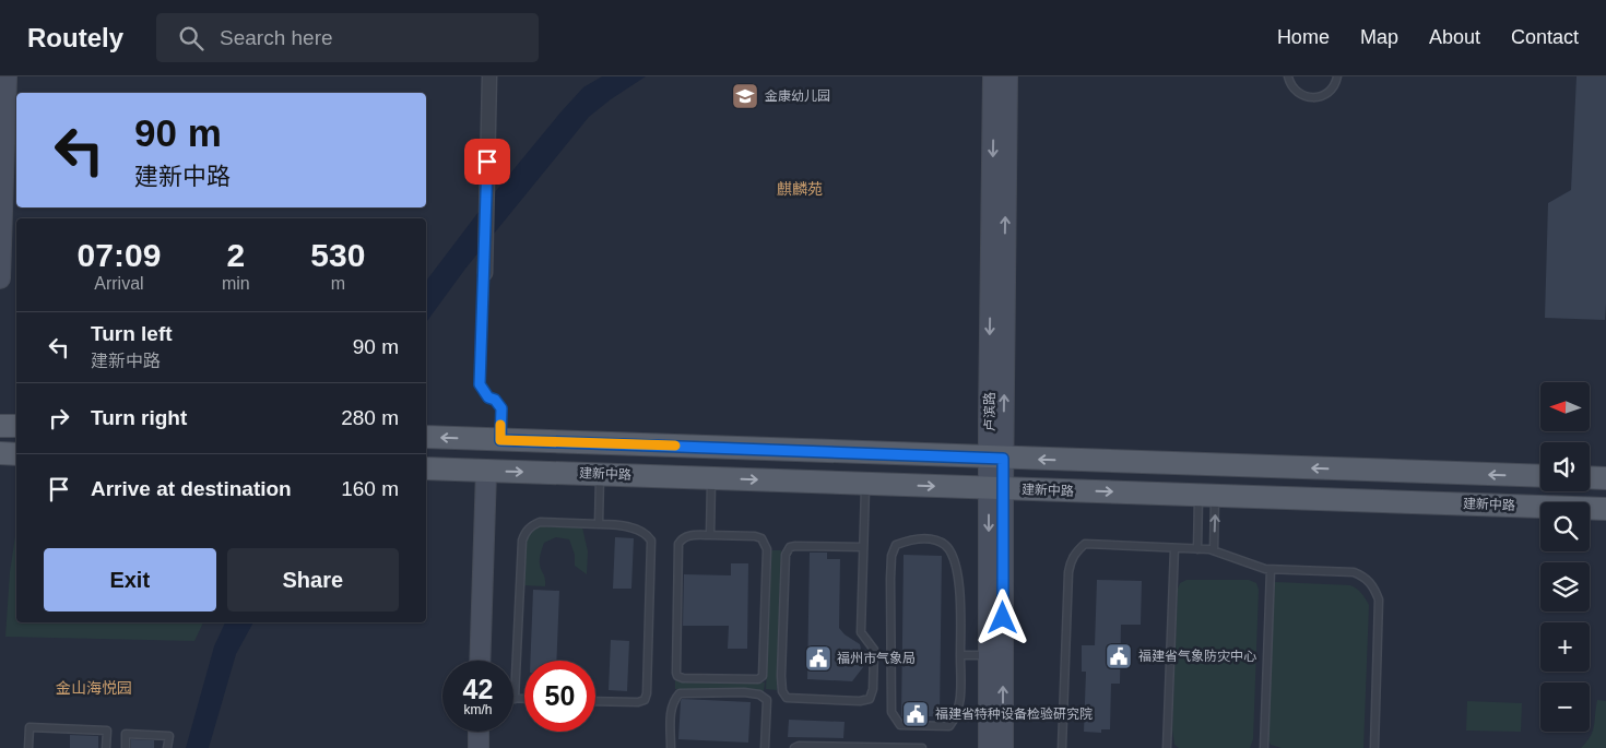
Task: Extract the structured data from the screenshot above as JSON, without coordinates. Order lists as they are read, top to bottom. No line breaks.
{"streets":{"main road":["卢滨路","建新中路"]},"crossings":[["卢滨路","建新中路"]],"districts":["麒麟苑","金山海悦园"],"places":{"school or university":["金康幼儿园"],"public building":["福建省气象防灾中心","福州市气象局","福建省特种设备检验研究院"]},"north":"left","page":{"header":"Routely","search":"Search here","nav":["Home","Map","About","Contact"],"turn":["90 m","建新中路"],"eta":["07:09","Arrival","2","min","530","m"],"list":[{"name":"Turn left","note":"建新中路","value":"90 m"},{"name":"Turn right","value":"280 m"},{"name":"Arrive at destination","value":"160 m"}],"map_buttons":["+","−"],"buttons":["Exit","Share"],"speed":"42 km/h","limit":"50"}}
